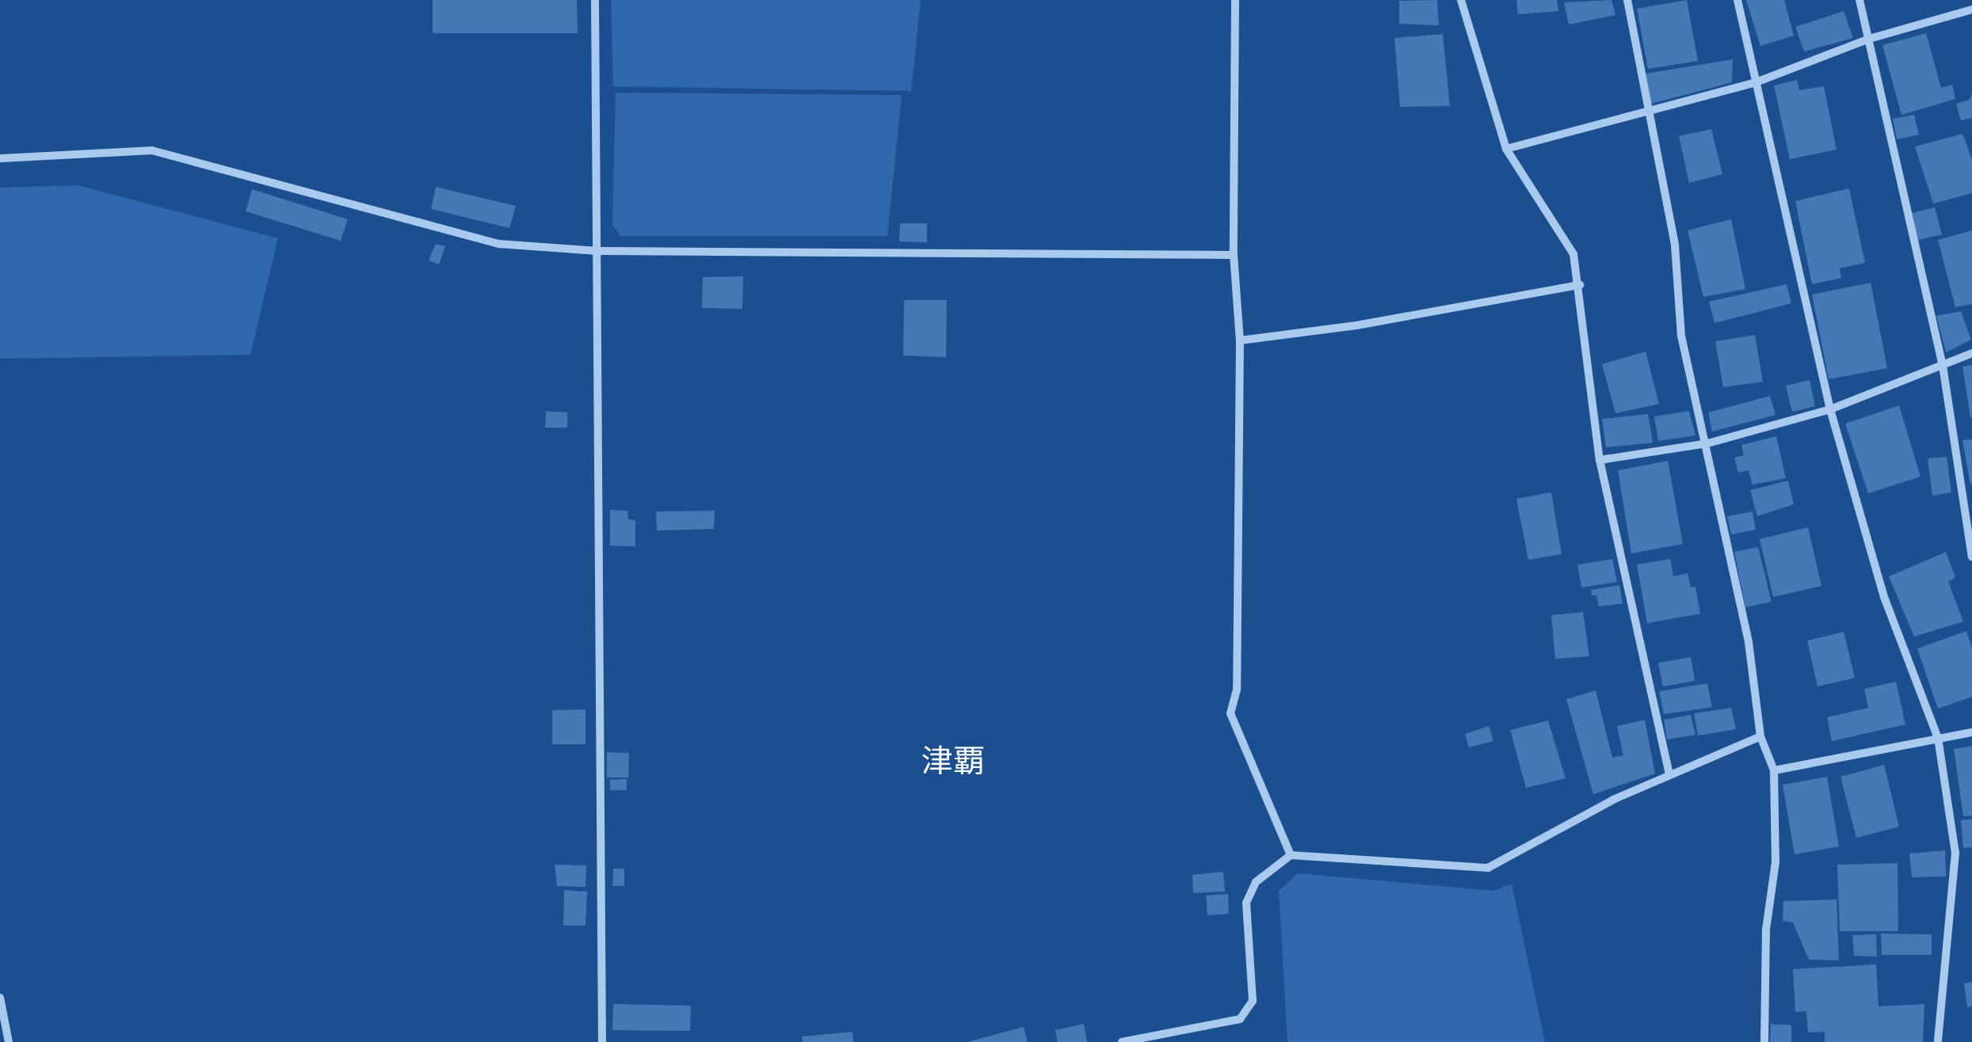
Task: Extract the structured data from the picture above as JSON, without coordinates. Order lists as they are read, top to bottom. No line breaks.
{"districts":["津覇"]}
